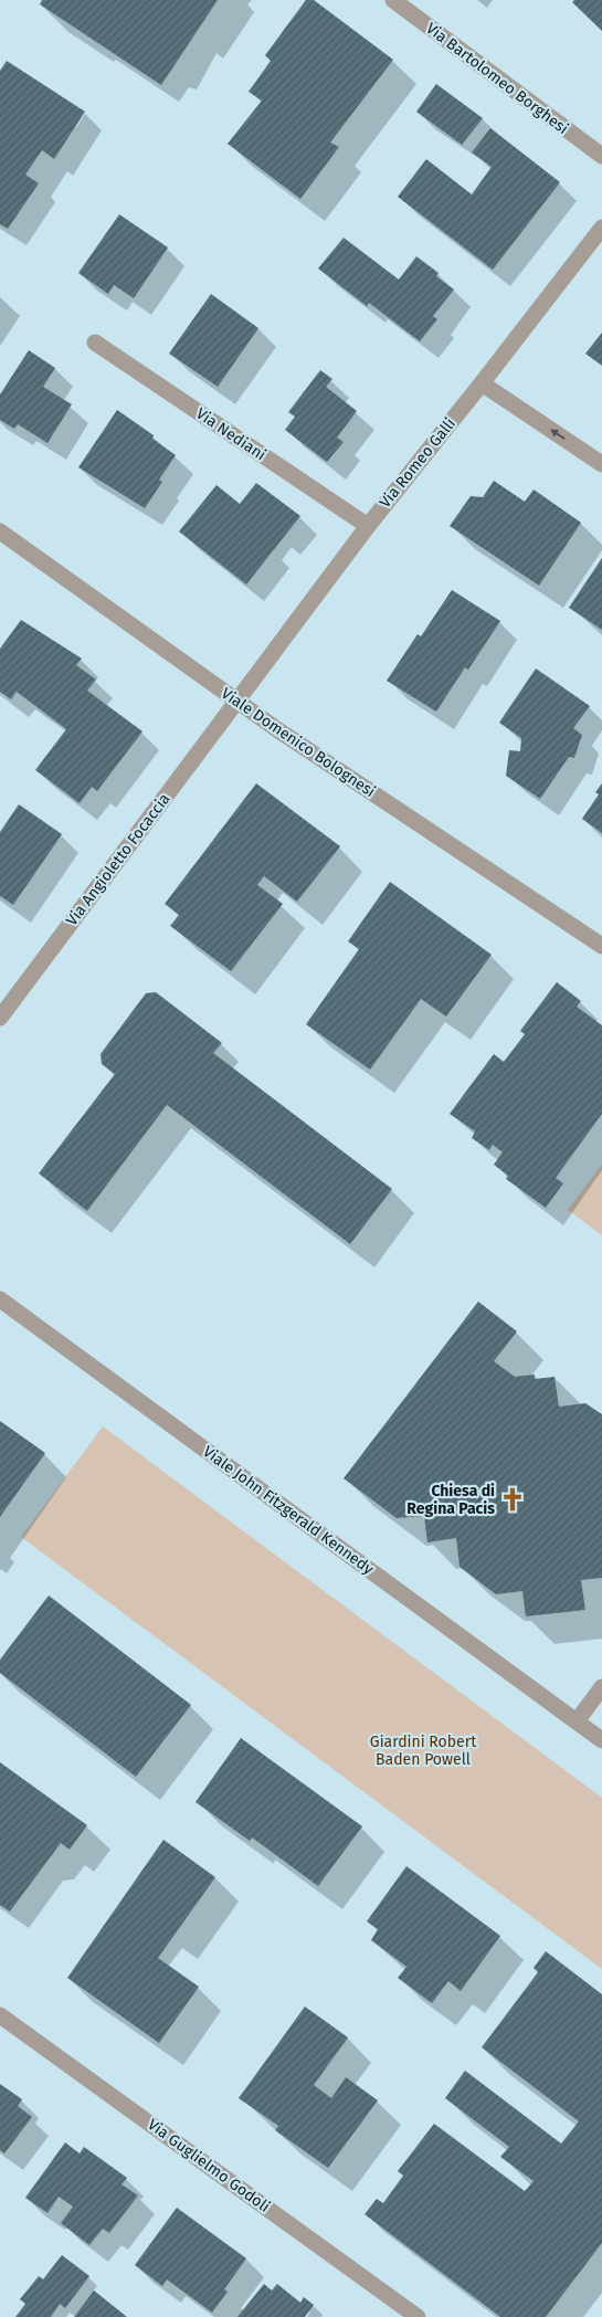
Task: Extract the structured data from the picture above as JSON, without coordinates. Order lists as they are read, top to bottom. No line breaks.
{"streets":{"street":["Via Bartolomeo Borghesi","Via Nediani","Via Romeo Galli","Viale Domenico Bolognesi","Via Angioletto Focaccia","Viale John Fitzgerald Kennedy","Via Guglielmo Godoli"]},"crossings":[["Via Nediani","Via Romeo Galli"],["Via Romeo Galli","Viale Domenico Bolognesi"],["Via Romeo Galli","Via Angioletto Focaccia"],["Viale Domenico Bolognesi","Via Angioletto Focaccia"]],"parks":["Giardini Robert Baden Powell"],"places":{"church":["Chiesa di Regina Pacis"]}}
